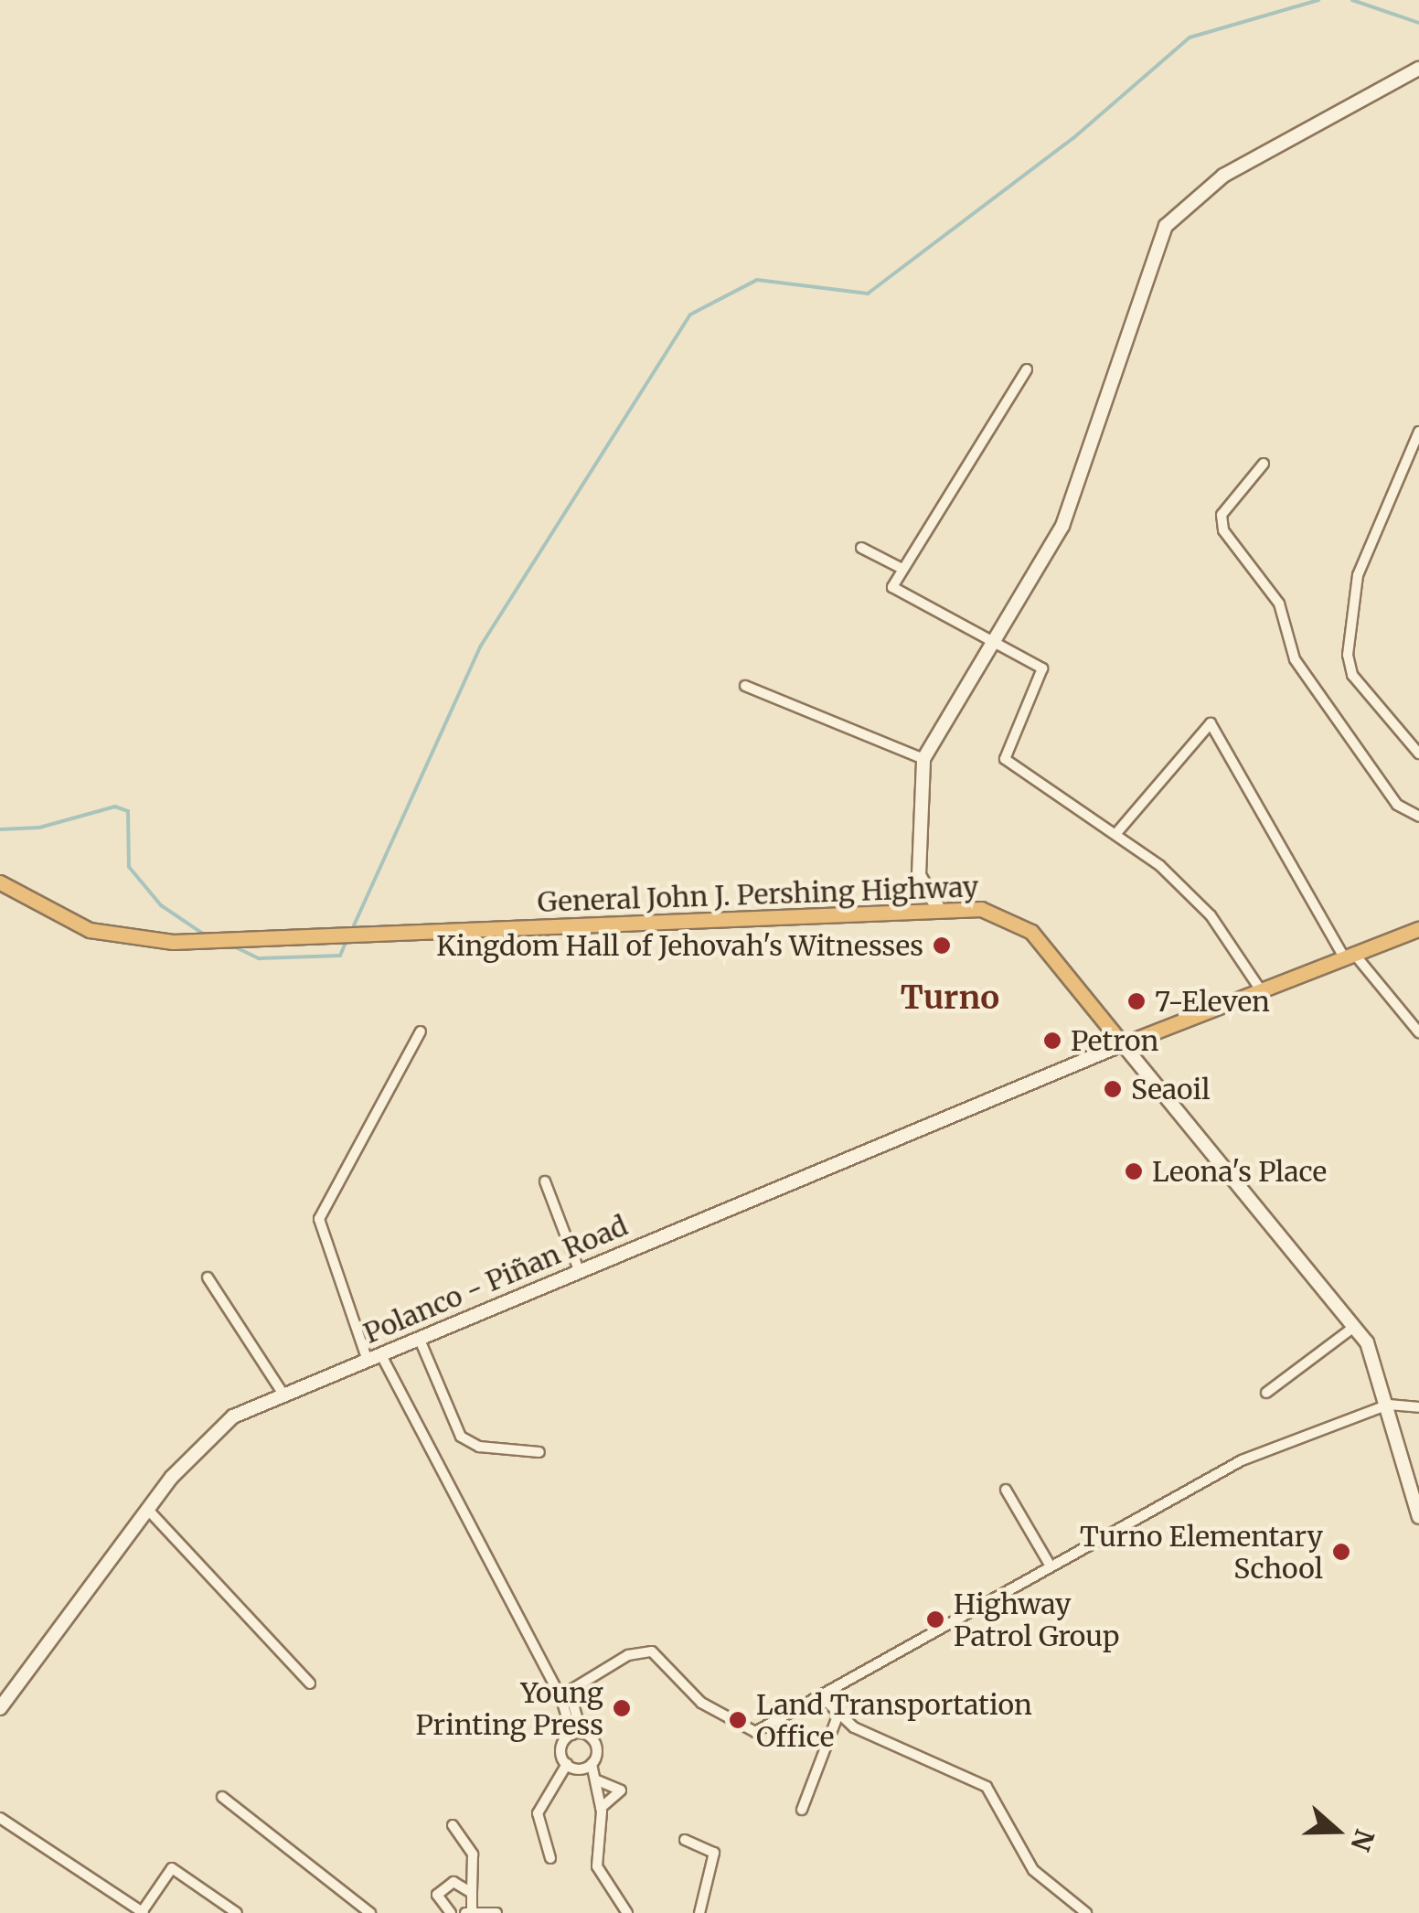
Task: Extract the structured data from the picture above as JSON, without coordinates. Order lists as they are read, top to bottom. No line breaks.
{"streets":{"highway":["General John J. Pershing Highway"],"main road":["Polanco - Piñan Road"]},"crossings":[["General John J. Pershing Highway","Polanco - Piñan Road"]],"districts":["Turno"],"places":["Kingdom Hall of Jehovah's Witnesses","7-Eleven","Petron","Seaoil","Leona's Place","Turno Elementary School","Highway Patrol Group","Young Printing Press","Land Transportation Office"],"north":"right"}
